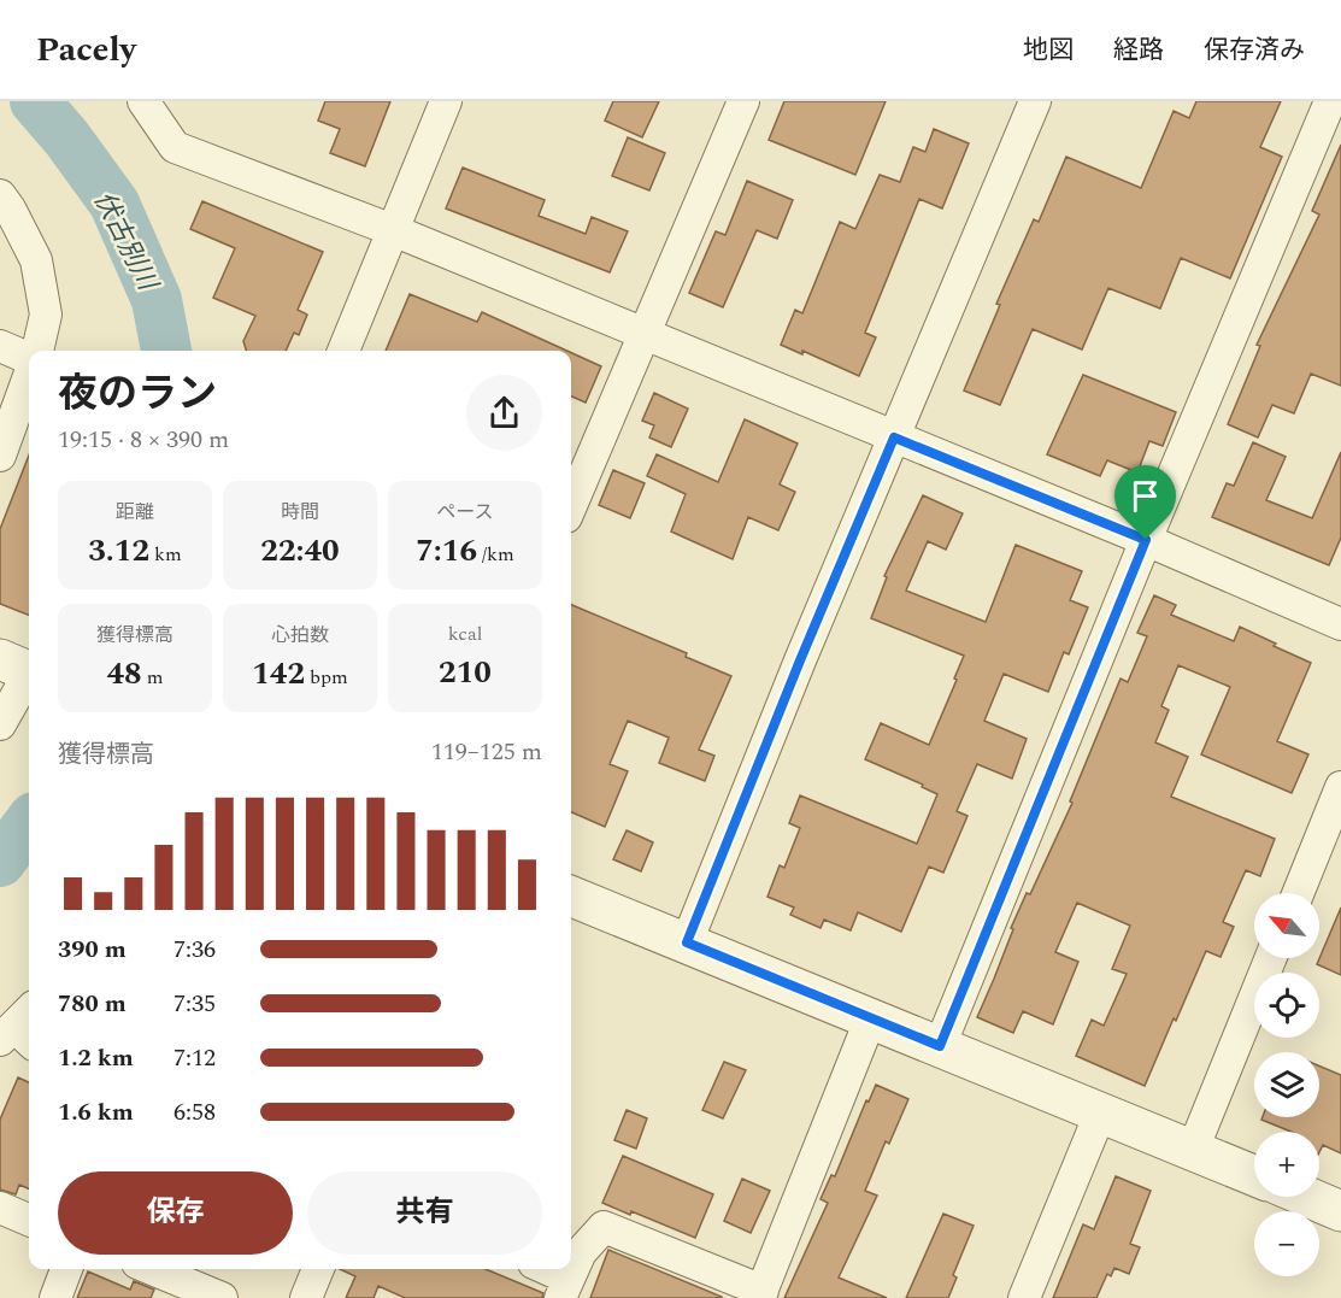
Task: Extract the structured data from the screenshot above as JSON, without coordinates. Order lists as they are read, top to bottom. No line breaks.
{"water":["伏古別川"],"north":"top left","page":{"header":"Pacely","nav":["地図","経路","保存済み"],"heading":["夜のラン","19:15 · 8 × 390 m"],"stats":[["距離","3.12 km"],["時間","22:40"],["ペース","7:16 /km"],["獲得標高","48 m"],["心拍数","142 bpm"],["kcal","210"]],"chart":["獲得標高","119–125 m"],"map_buttons":["+","−"],"list":[{"name":"390 m","note":"7:36"},{"name":"780 m","note":"7:35"},{"name":"1.2 km","note":"7:12"},{"name":"1.6 km","note":"6:58"}],"buttons":["保存","共有"]}}
